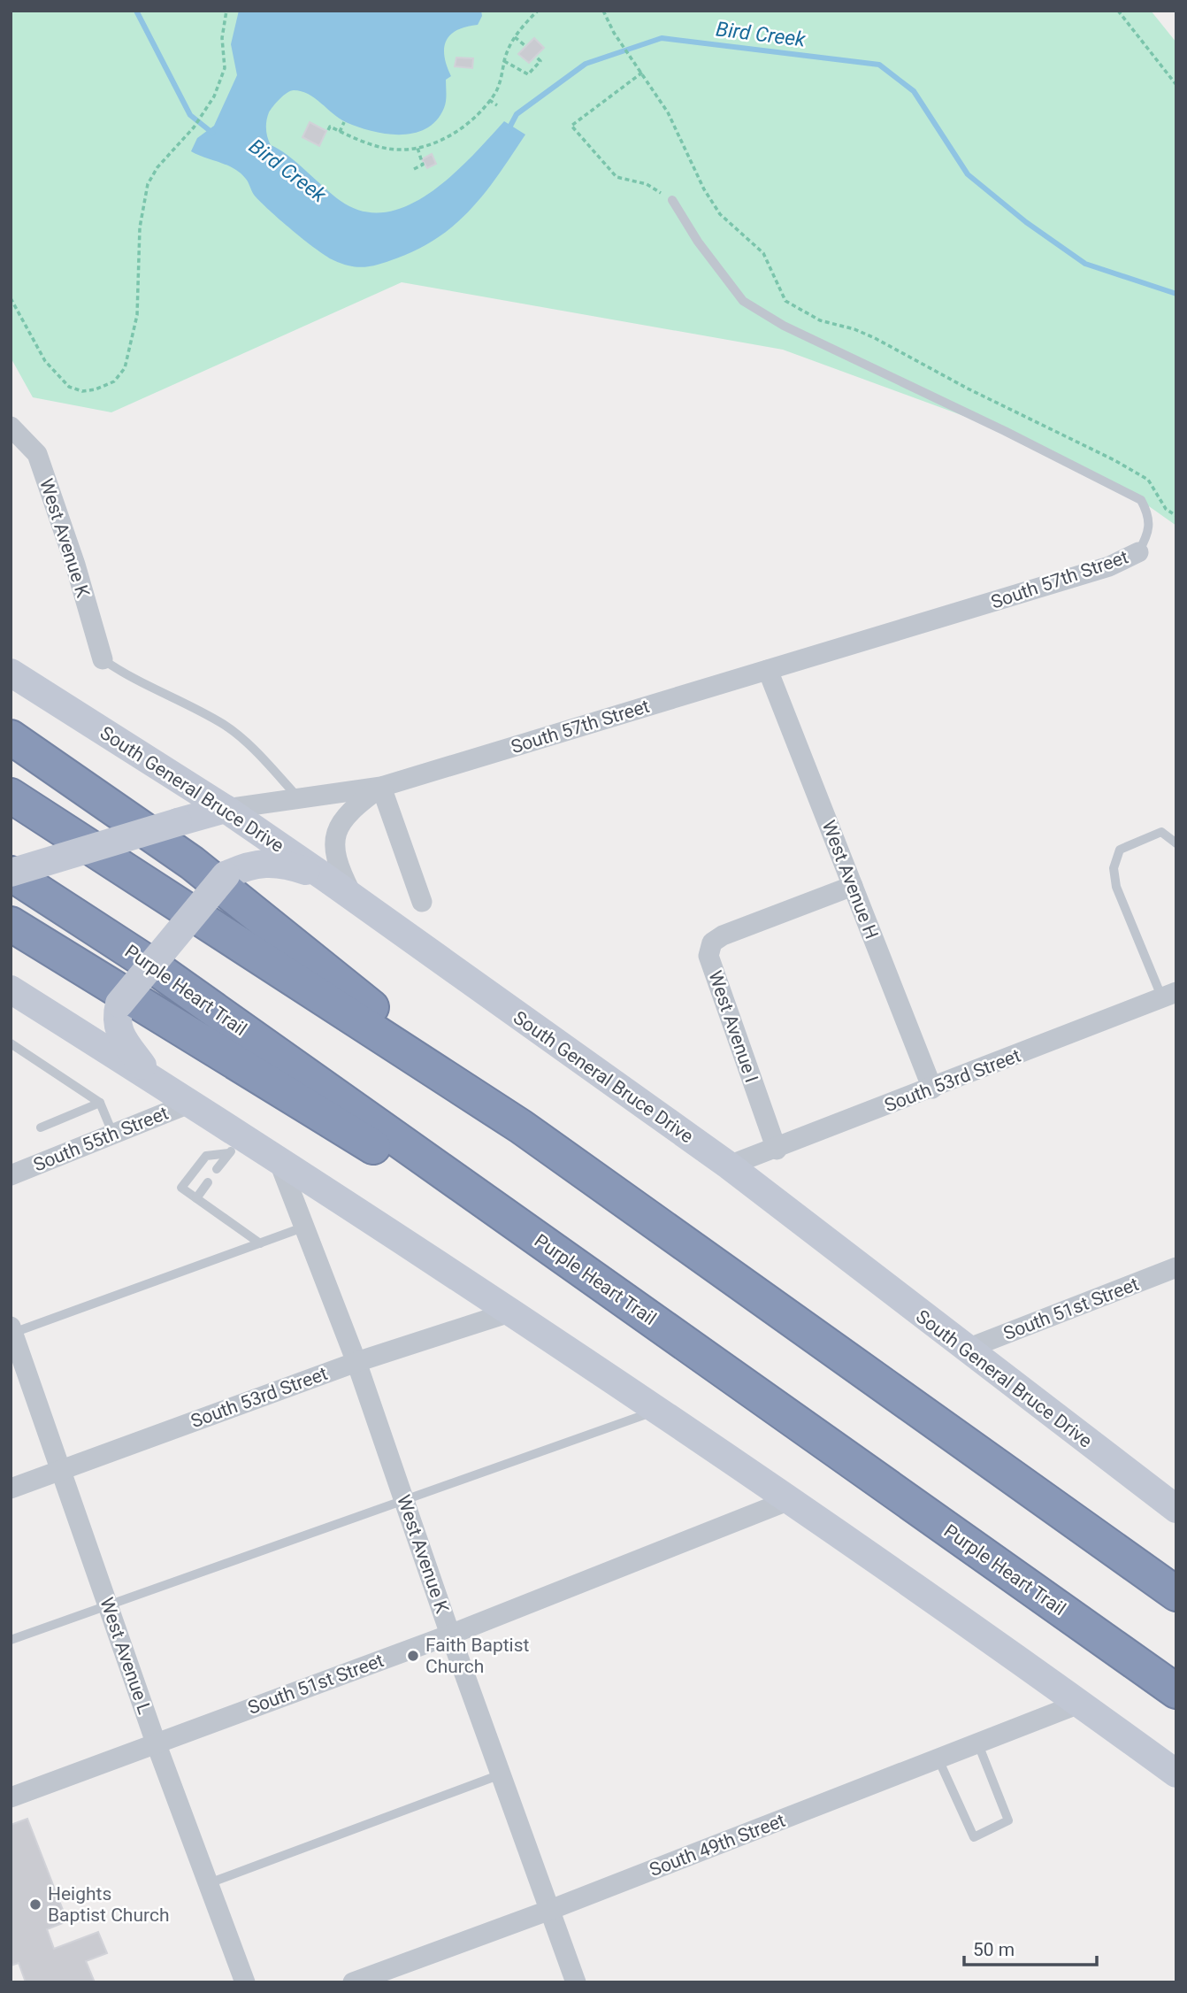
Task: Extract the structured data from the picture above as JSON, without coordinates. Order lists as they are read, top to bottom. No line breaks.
{"streets":{"highway":["Purple Heart Trail"],"main road":["South 57th Street","South General Bruce Drive"],"street":["West Avenue K","West Avenue H","West Avenue I","South 53rd Street","South 55th Street","South 51st Street","West Avenue L","South 49th Street"]},"crossings":[["West Avenue K","South 53rd Street"],["West Avenue K","South 51st Street"],["West Avenue K","South 49th Street"],["South 57th Street","South General Bruce Drive"],["South 57th Street","West Avenue H"],["South 57th Street","Purple Heart Trail"],["South General Bruce Drive","South 53rd Street"],["South General Bruce Drive","South 51st Street"],["West Avenue H","West Avenue I"],["West Avenue H","South 53rd Street"],["West Avenue I","South 53rd Street"],["South 53rd Street","West Avenue L"],["South 51st Street","West Avenue L"]],"water":["Bird Creek"],"places":["Faith Baptist Church","Heights Baptist Church"],"scale_bar":"50 m"}
